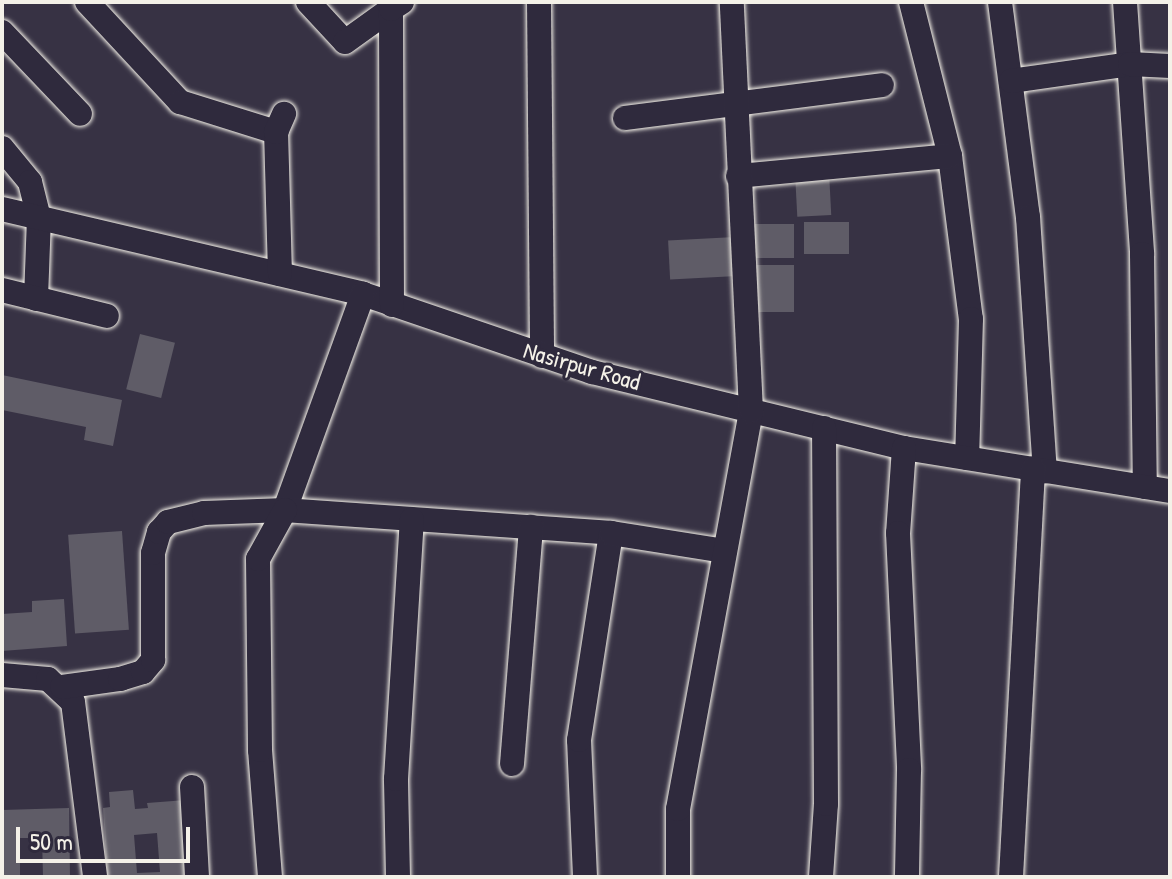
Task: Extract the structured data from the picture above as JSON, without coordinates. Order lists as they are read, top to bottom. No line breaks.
{"streets":{"street":["Nasirpur Road"]},"scale_bar":"50 m"}
